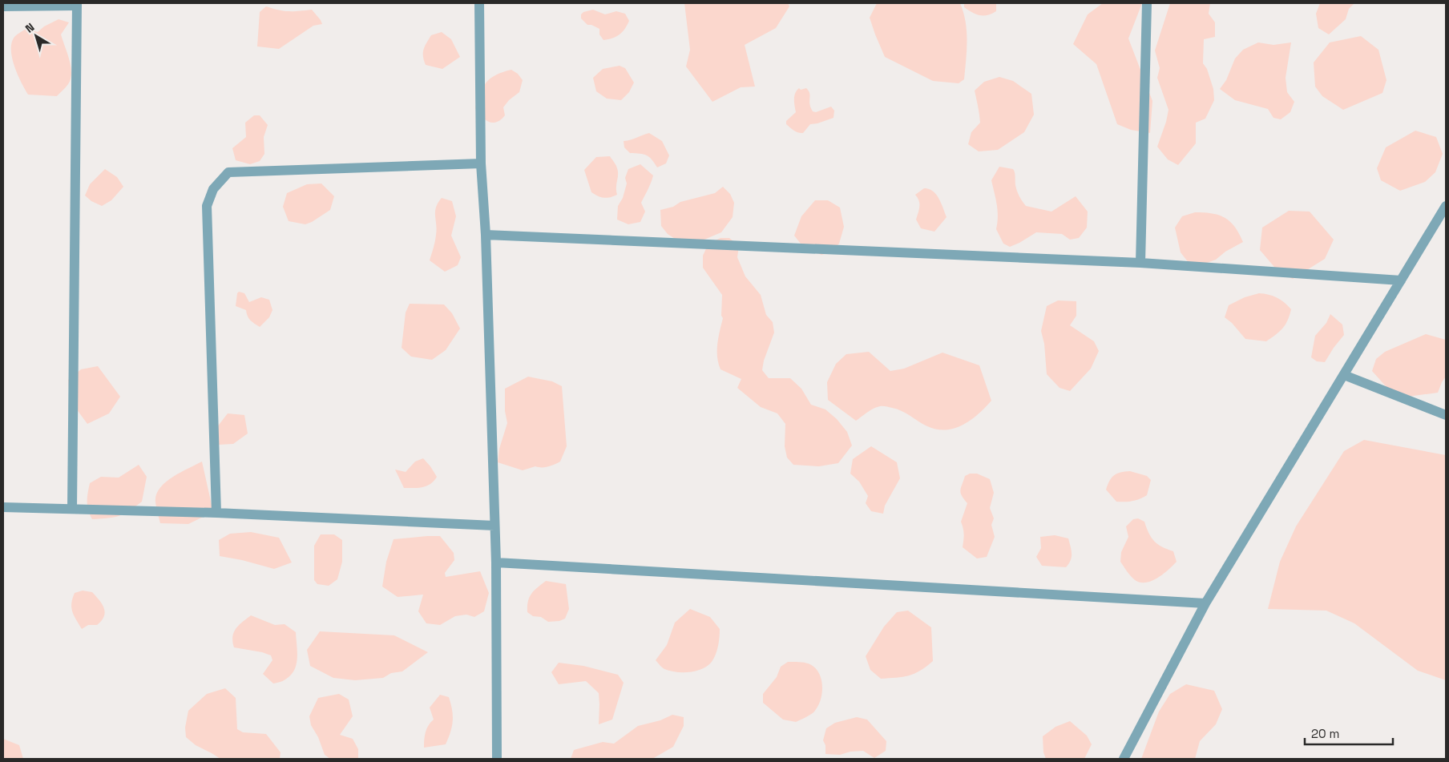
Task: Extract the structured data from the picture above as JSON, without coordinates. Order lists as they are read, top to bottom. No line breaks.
{"scale_bar":"20 m","north":"top left"}
